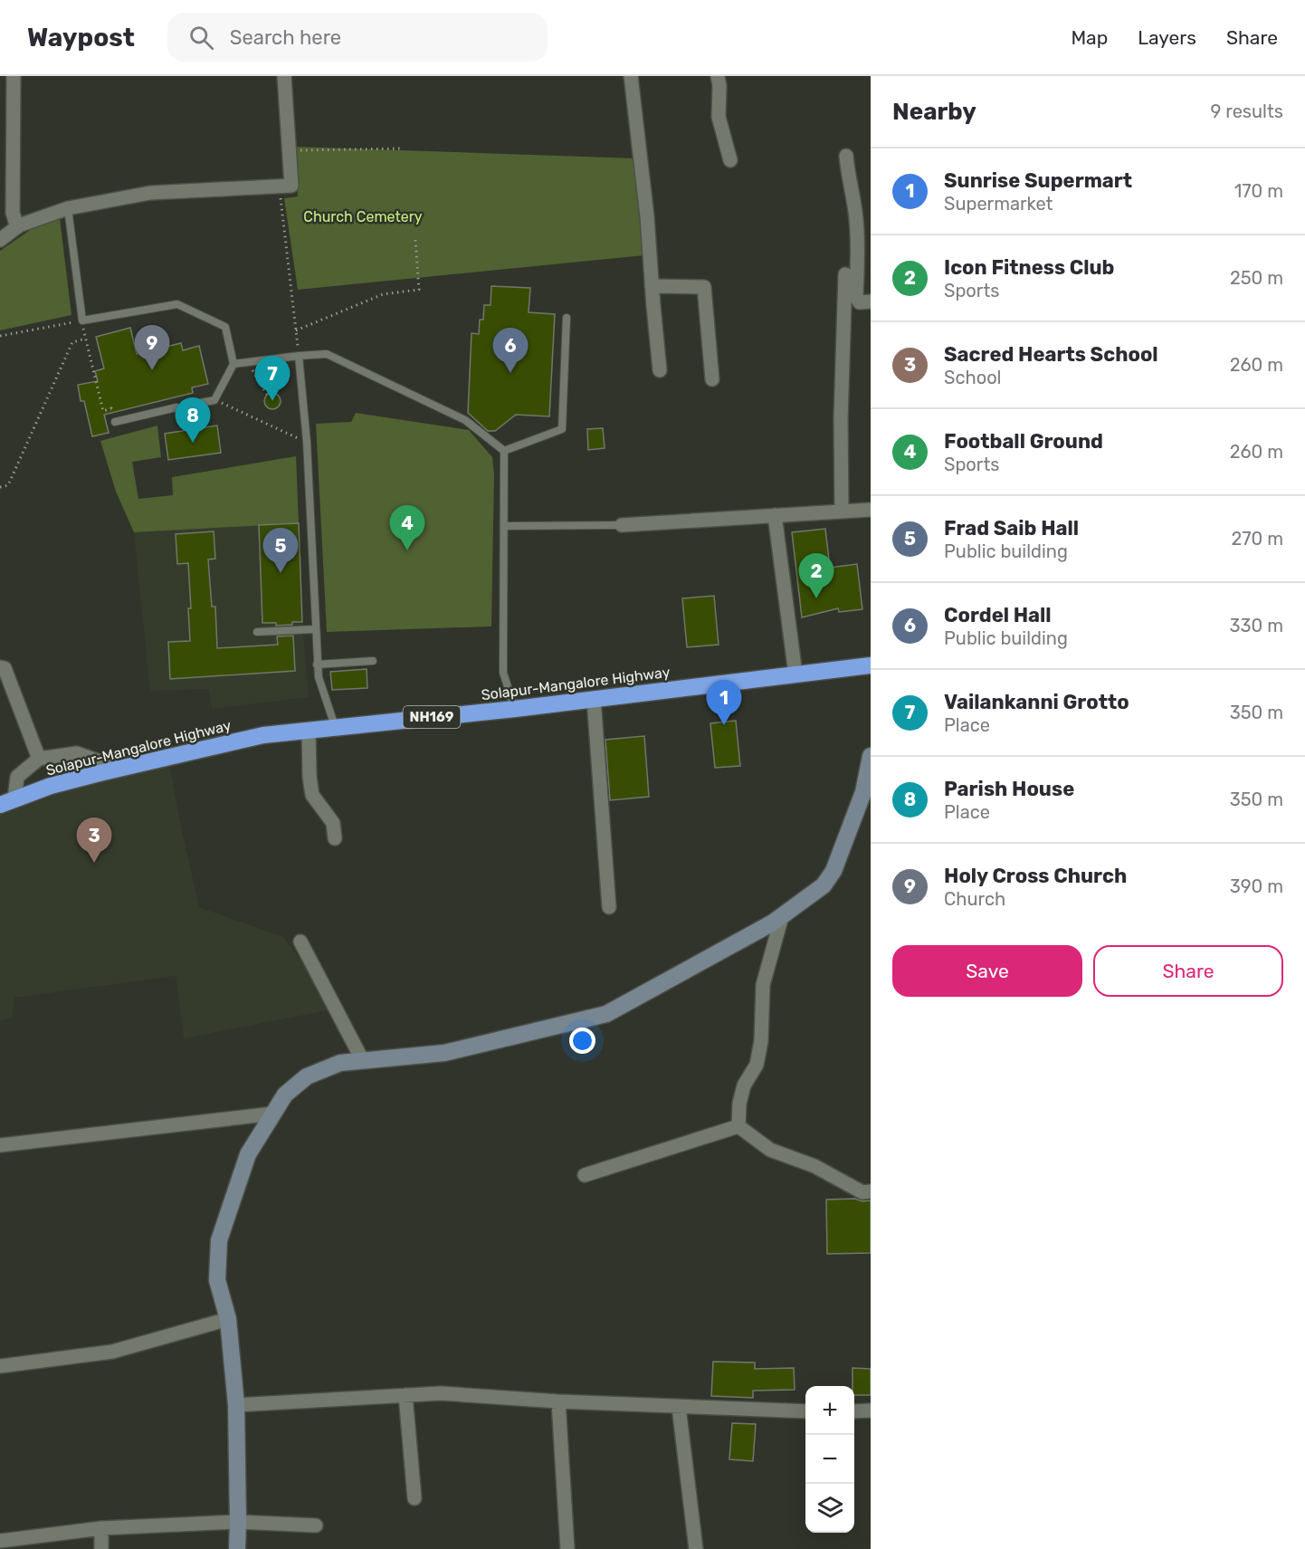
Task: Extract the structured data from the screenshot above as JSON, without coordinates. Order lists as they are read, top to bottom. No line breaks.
{"streets":{"highway":["Solapur-Mangalore Highway","NH169"]},"parks":["Church Cemetery"],"page":{"header":"Waypost","search":"Search here","nav":["Map","Layers","Share"],"heading":["Nearby","9 results"],"list":[{"mark":"1","name":"Sunrise Supermart","note":"Supermarket","value":"170 m"},{"mark":"2","name":"Icon Fitness Club","note":"Sports","value":"250 m"},{"mark":"3","name":"Sacred Hearts School","note":"School","value":"260 m"},{"mark":"4","name":"Football Ground","note":"Sports","value":"260 m"},{"mark":"5","name":"Frad Saib Hall","note":"Public building","value":"270 m"},{"mark":"6","name":"Cordel Hall","note":"Public building","value":"330 m"},{"mark":"7","name":"Vailankanni Grotto","note":"Place","value":"350 m"},{"mark":"8","name":"Parish House","note":"Place","value":"350 m"},{"mark":"9","name":"Holy Cross Church","note":"Church","value":"390 m"}],"pins":["9","6","7","8","4","5","2","1","3"],"buttons":["Save","Share"],"map_buttons":["+","−"]}}
